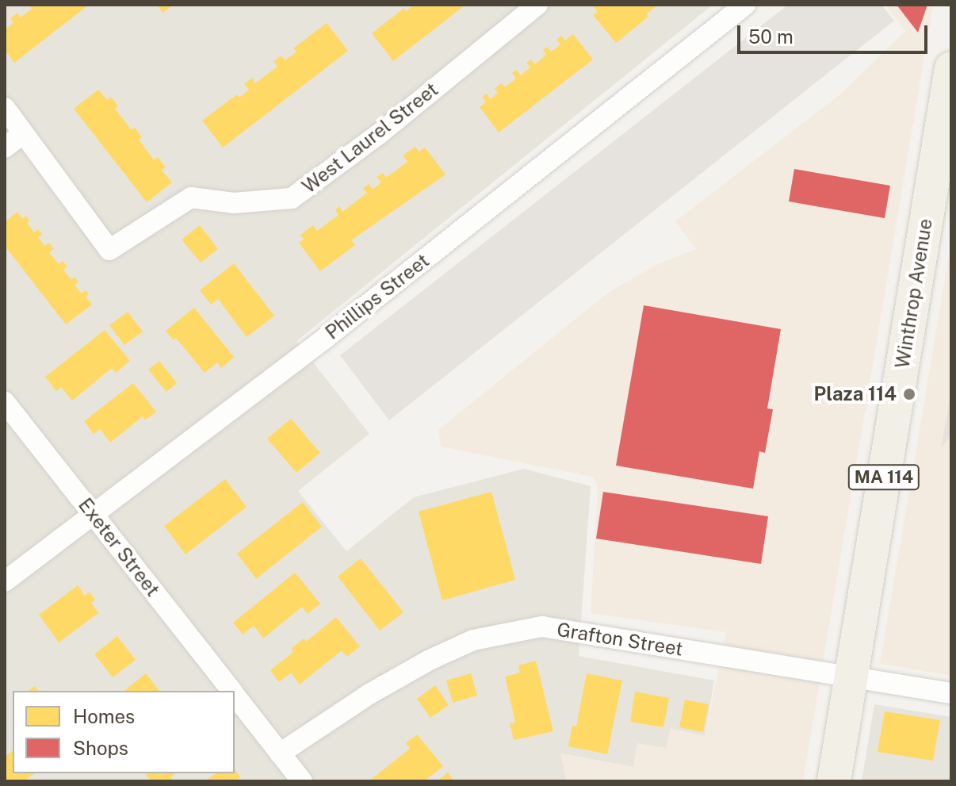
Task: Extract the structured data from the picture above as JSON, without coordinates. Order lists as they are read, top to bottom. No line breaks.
{"streets":{"main road":["Winthrop Avenue","MA 114"],"street":["West Laurel Street","Phillips Street","Exeter Street","Grafton Street"]},"crossings":[["Winthrop Avenue","Grafton Street"],["Phillips Street","Exeter Street"],["Exeter Street","Grafton Street"]],"places":["Plaza 114"],"legend":["Homes","Shops"],"scale_bar":"50 m"}
